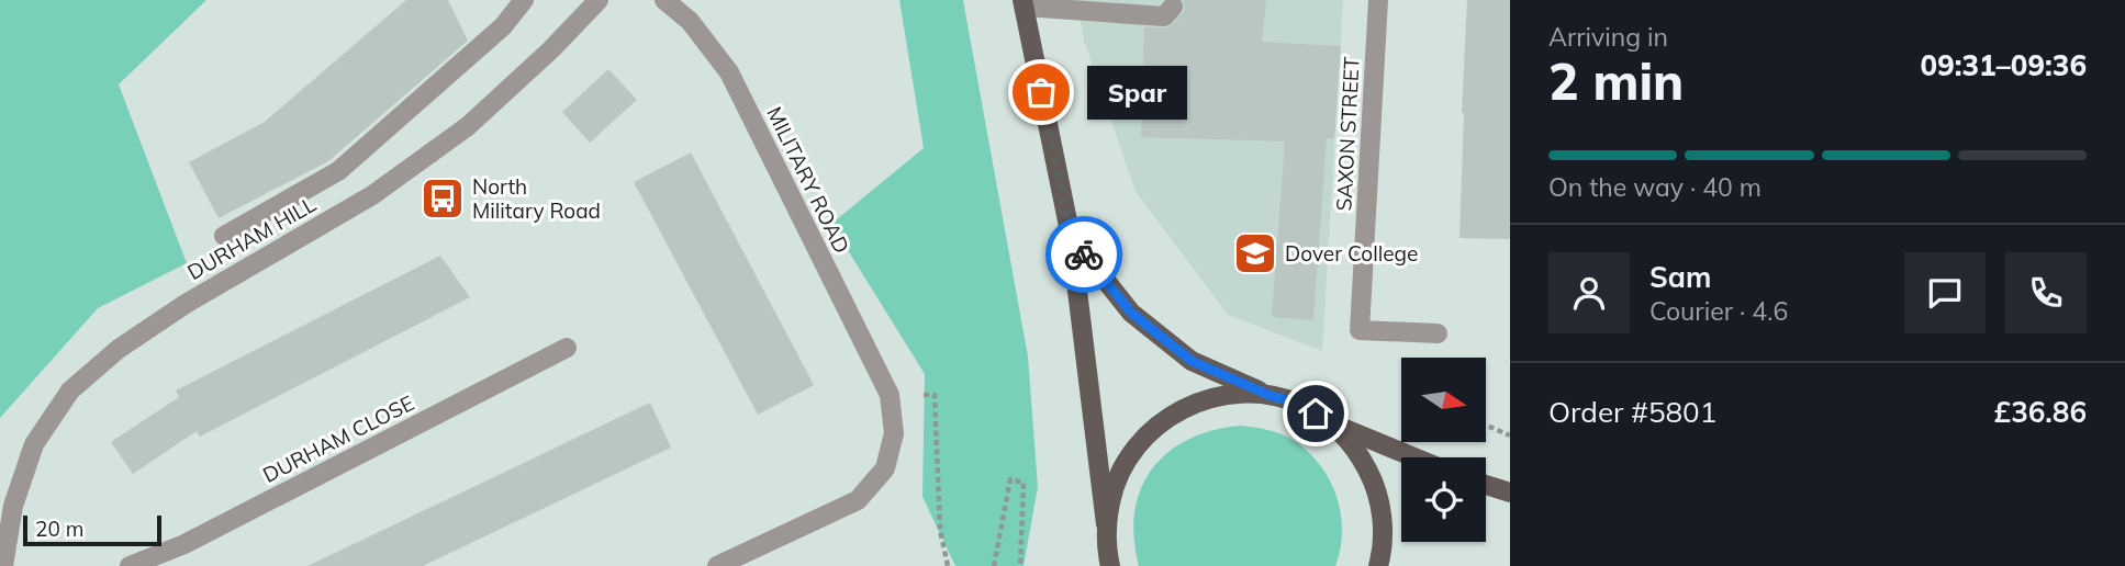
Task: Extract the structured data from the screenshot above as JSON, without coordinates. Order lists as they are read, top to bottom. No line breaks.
{"streets":{"street":["SAXON STREET","MILITARY ROAD","DURHAM HILL","DURHAM CLOSE"]},"places":{"other":["Spar"],"bus stop":["North Military Road"],"school or university":["Dover College"]},"scale_bar":"20 m","north":"right","page":{"heading":["2 min","Arriving in","09:31–09:36"],"panel":["Sam","Courier · 4.6","Order #5801","£36.86"],"bubble":"Spar","bar":"On the way · 40 m","scale":"20 m"}}
